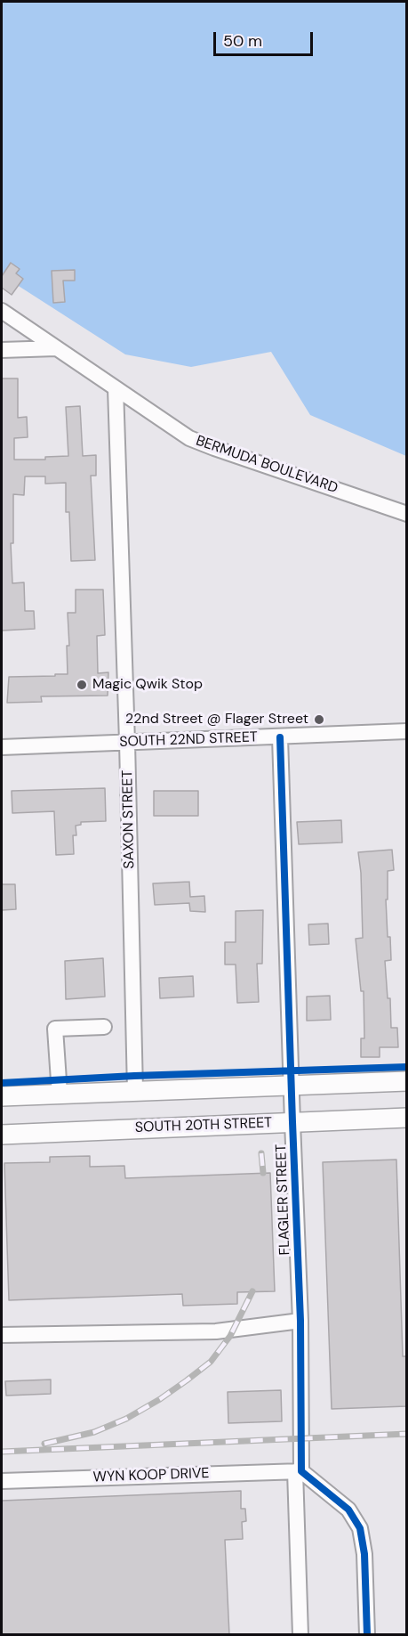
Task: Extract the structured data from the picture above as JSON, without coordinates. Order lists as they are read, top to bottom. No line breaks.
{"streets":{"main road":["SOUTH 20TH STREET"],"street":["BERMUDA BOULEVARD","SOUTH 22ND STREET","SAXON STREET","FLAGLER STREET","WYN KOOP DRIVE"]},"crossings":[["BERMUDA BOULEVARD","SAXON STREET"],["SOUTH 22ND STREET","SAXON STREET"],["SOUTH 22ND STREET","FLAGLER STREET"],["SOUTH 20TH STREET","FLAGLER STREET"],["FLAGLER STREET","WYN KOOP DRIVE"]],"places":["Magic Qwik Stop","22nd Street @ Flager Street"],"scale_bar":"50 m"}
